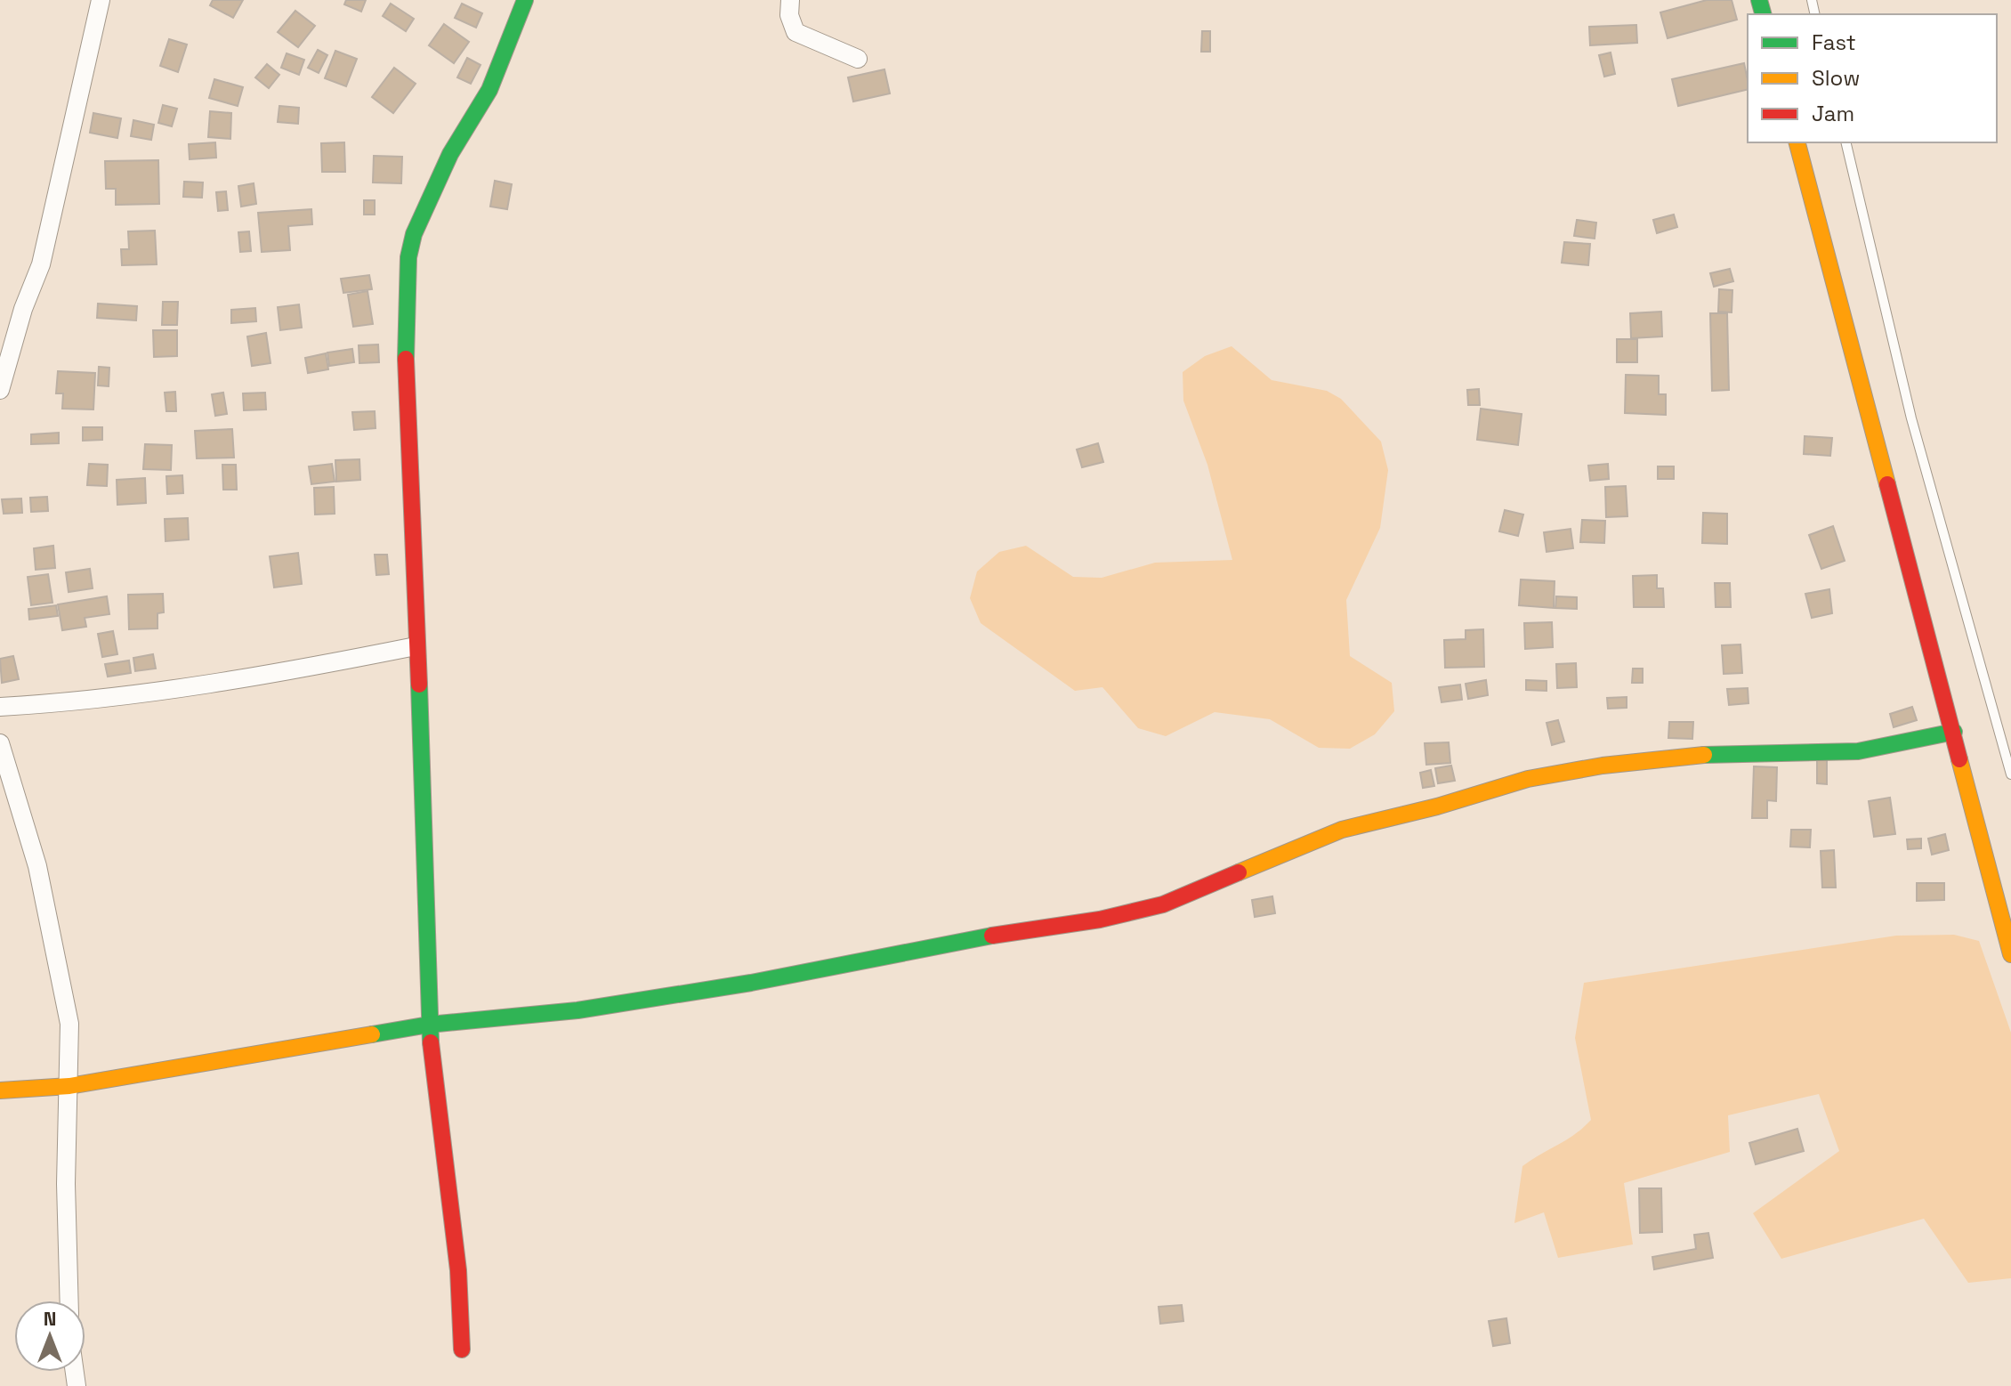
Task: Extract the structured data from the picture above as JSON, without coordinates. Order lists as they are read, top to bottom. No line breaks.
{"legend":["Fast","Slow","Jam"],"north":"top"}
